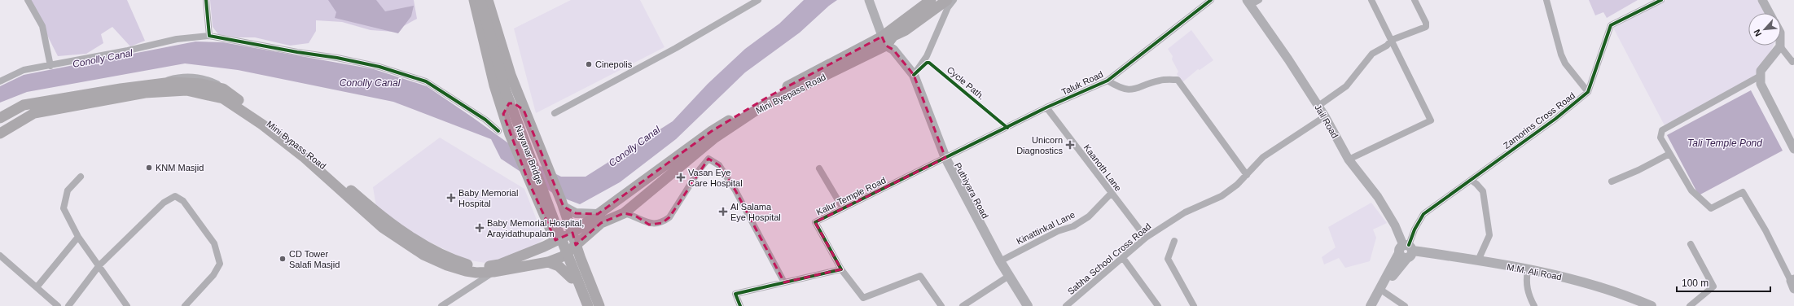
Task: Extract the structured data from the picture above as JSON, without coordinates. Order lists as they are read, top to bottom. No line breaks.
{"streets":{"main road":["Mini Byepass Road","Mini Bypass Road","Nayanar Bridge","Puthiyara Road","M.M. Ali Road"],"street":["Taluk Road","Zamorins Cross Road","Jail Road","Kaanoth Lane","Kalur Temple Road","Kinattinkal Lane","Sabha School Cross Road"],"cycle path":["Cycle Path."]},"crossings":[["Taluk Road","Kaanoth Lane"],["Taluk Road","Puthiyara Road"],["Taluk Road","Kalur Temple Road"],["Mini Byepass Road","Mini Bypass Road"],["Mini Byepass Road","Puthiyara Road"],["Zamorins Cross Road","Jail Road"],["Zamorins Cross Road","M.M. Ali Road"],["Jail Road","Sabha School Cross Road"],["Jail Road","M.M. Ali Road"],["Mini Bypass Road","Puthiyara Road"],["Kaanoth Lane","Kinattinkal Lane"],["Kaanoth Lane","Sabha School Cross Road"],["Puthiyara Road","Kalur Temple Road"],["Puthiyara Road","Kinattinkal Lane"]],"water":["Conolly Canal","Tali Temple Pond"],"places":{"other":["Cinepolis","KNM Masjid","CD Tower Salafi Masjid"],"health":["Unicorn Diagnostics","Vasan Eye Care Hospital","Baby Memorial Hospital","Al Salama Eye Hospital","Baby Memorial Hospital, Arayidathupalam"]},"scale_bar":"100 m","north":"bottom left"}
